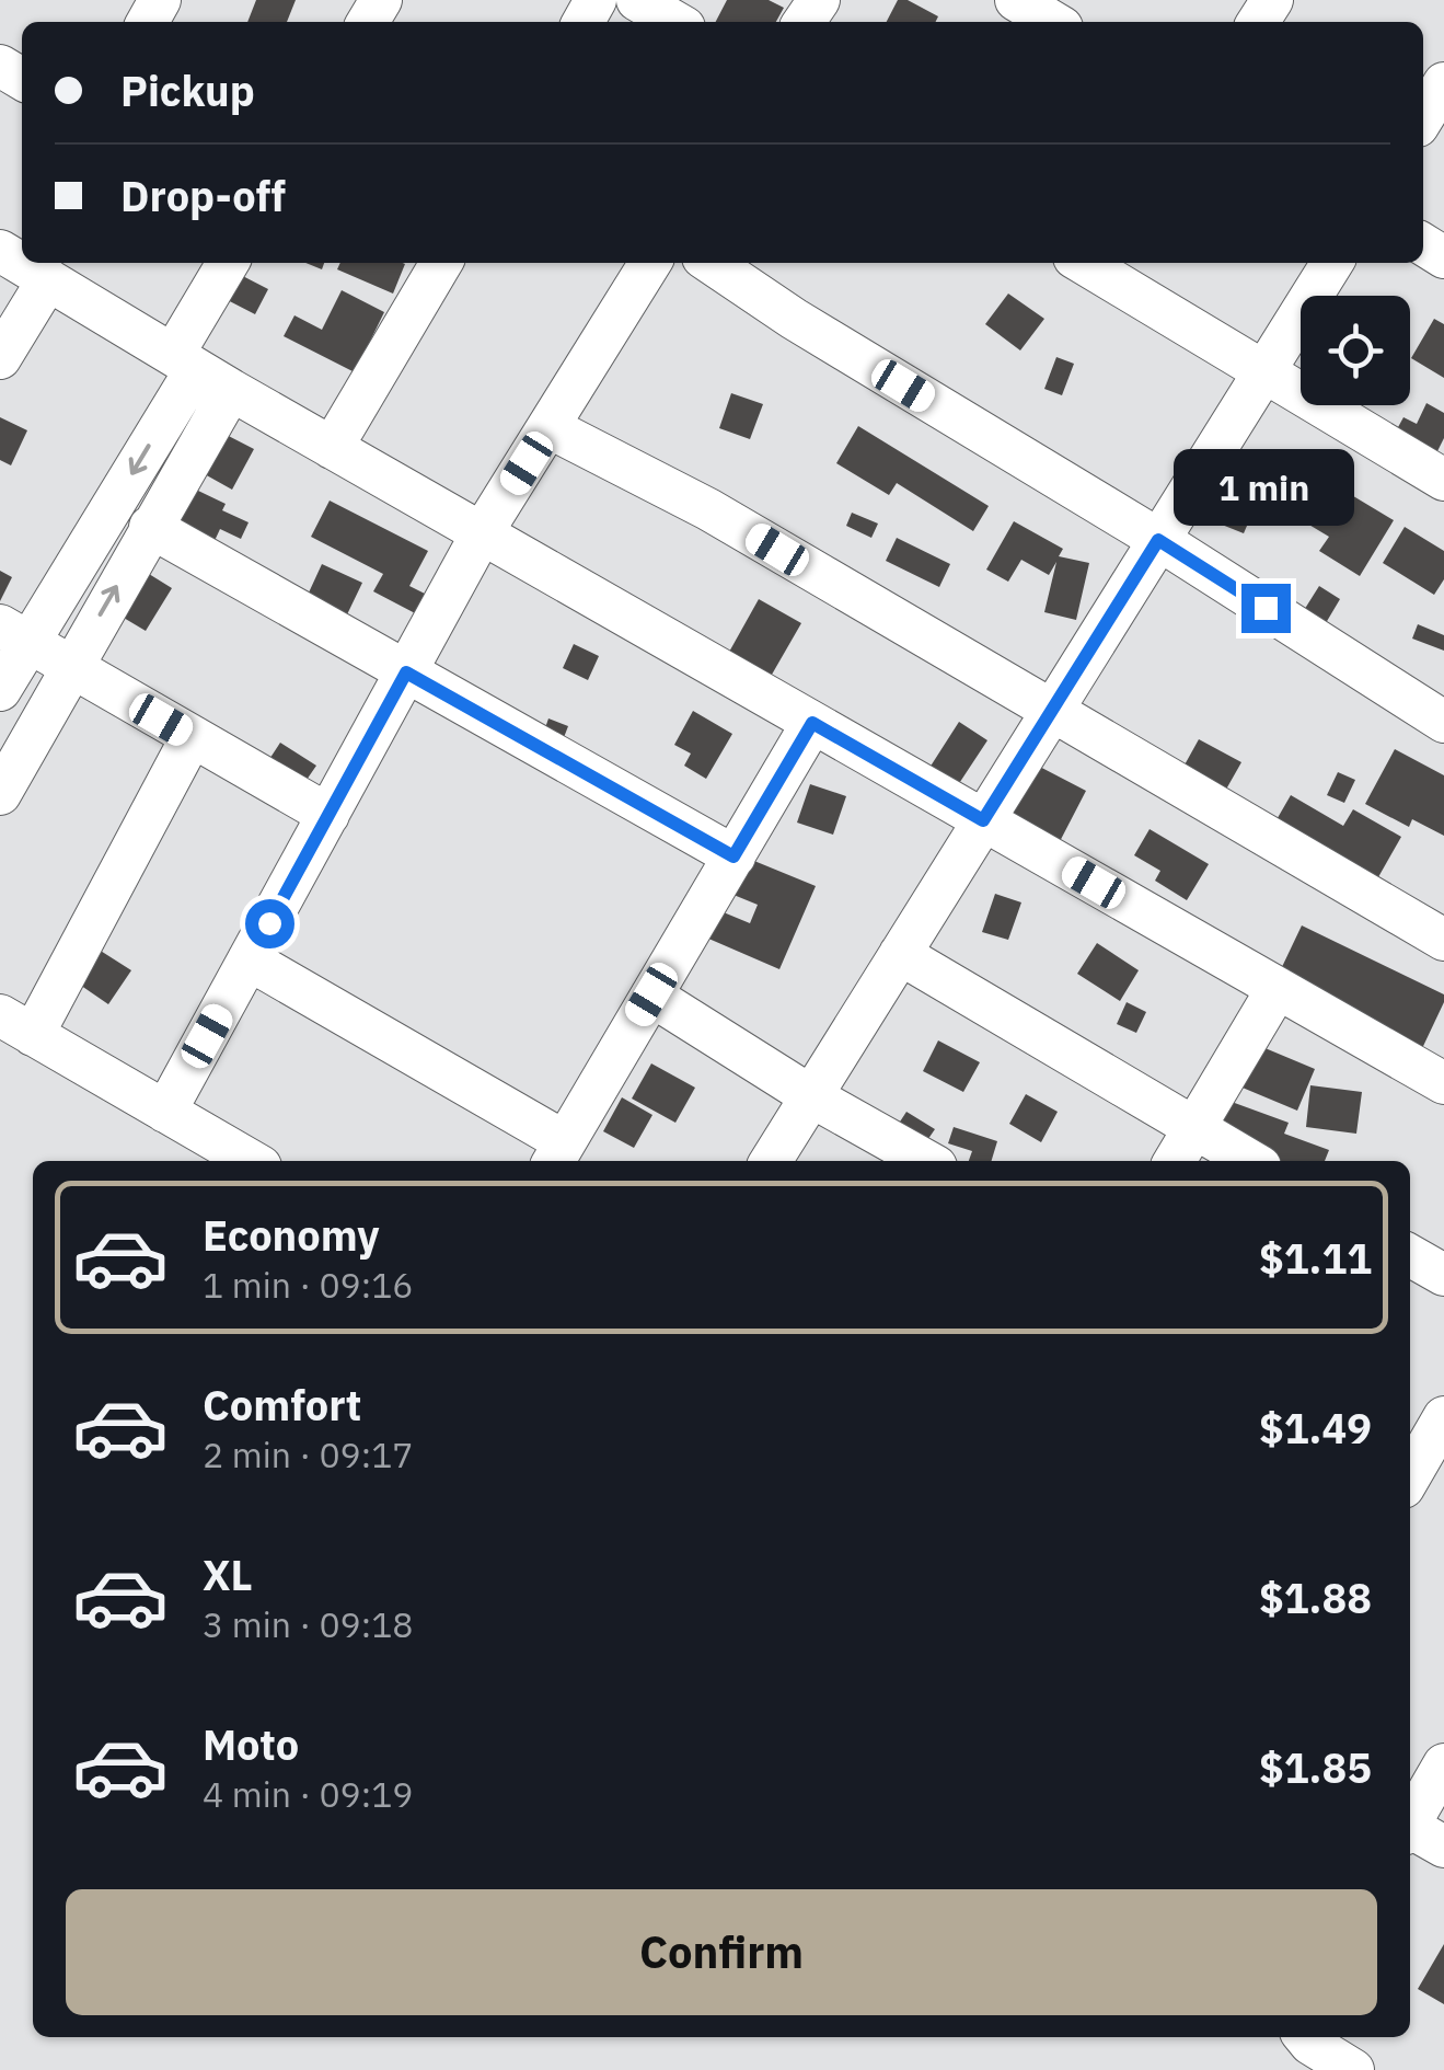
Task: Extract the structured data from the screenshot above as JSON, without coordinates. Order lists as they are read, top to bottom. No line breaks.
{"page":{"banner":["Pickup","Drop-off"],"bubble":"1 min","list":[{"name":"Economy","note":"1 min · 09:16","value":"$1.11"},{"name":"Comfort","note":"2 min · 09:17","value":"$1.49"},{"name":"XL","note":"3 min · 09:18","value":"$1.88"},{"name":"Moto","note":"4 min · 09:19","value":"$1.85"}],"buttons":"Confirm"}}
